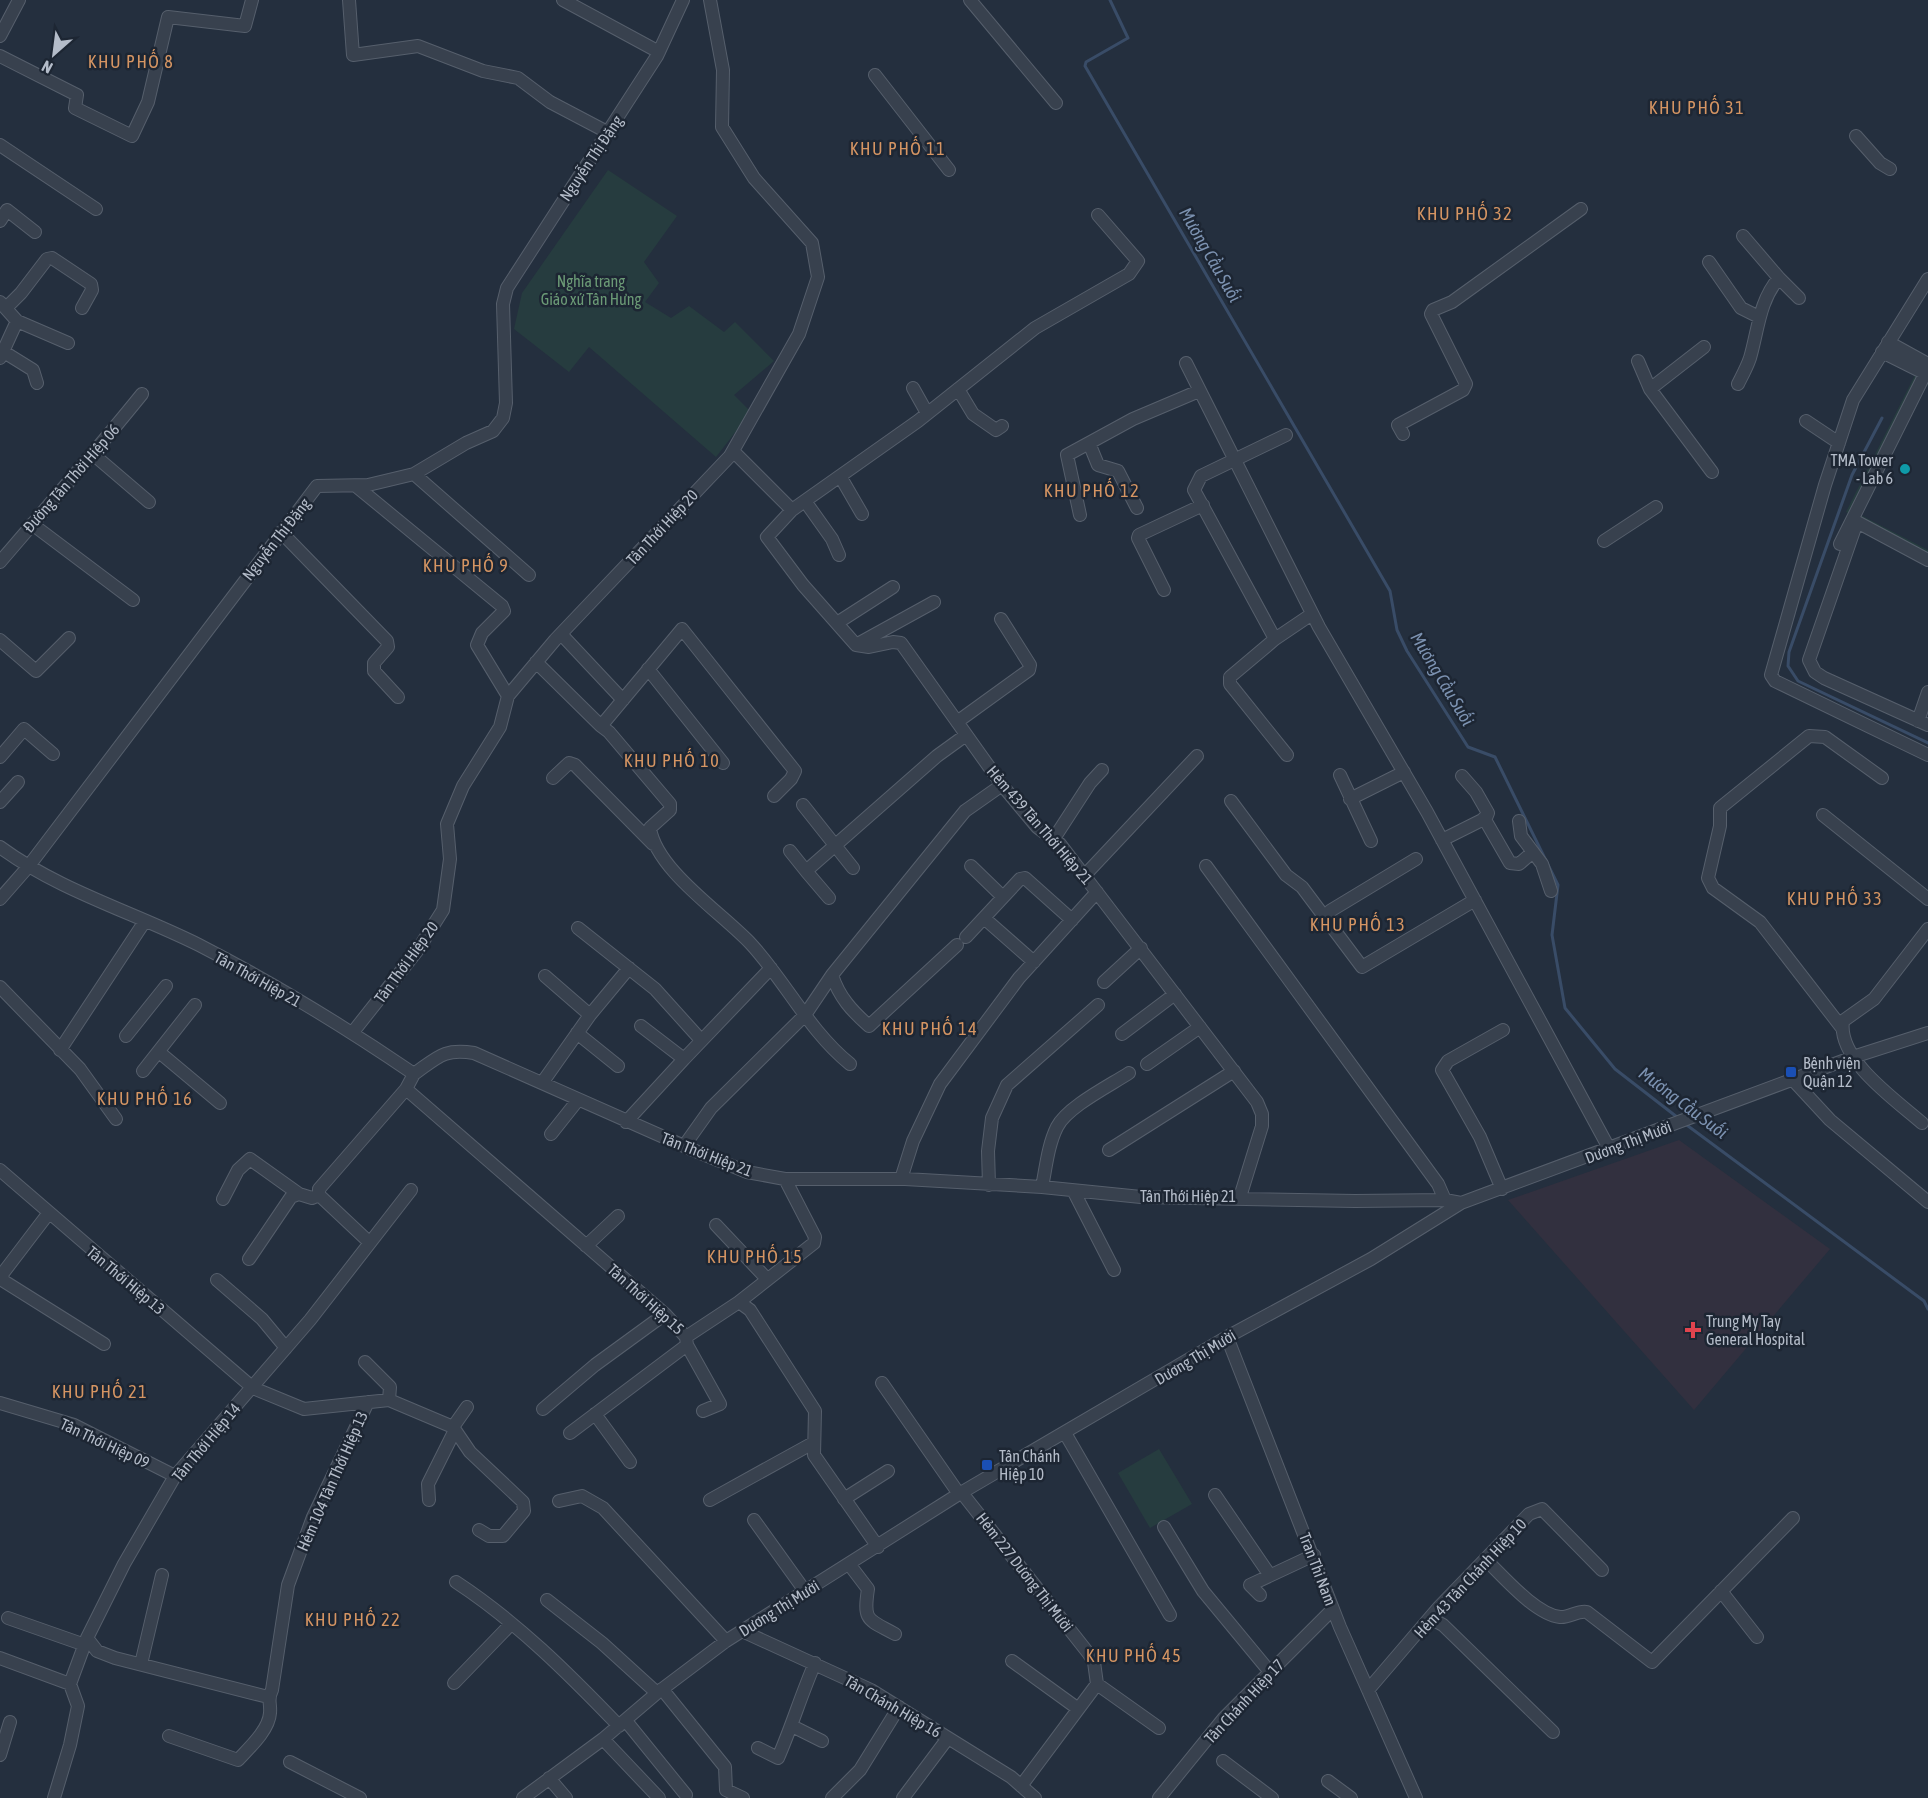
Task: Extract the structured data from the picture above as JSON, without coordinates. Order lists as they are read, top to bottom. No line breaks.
{"streets":{"street":["Nguyễn Thị Đặng","Đường Tân Thời Hiệp 06","Tân Thới Hiệp 20","Hẻm 439 Tân Thới Hiệp 21","Tân Thới Hiệp 21","Dương Thị Mười","Tân Thới Hiệp 13","Tân Thới Hiệp 15","Tân Thới Hiệp 14","Tân Thới Hiệp 09","Hẻm 104 Tân Thới Hiệp 13","Tran Thi Nam","Hẻm 227 Dương Thị Mười","Hẻm 43 Tân Chánh Hiệp 10","Tân Chánh Hiệp 17","Tân Chánh Hiệp 16"]},"crossings":[["Nguyễn Thị Đặng","Tân Thới Hiệp 21"],["Tân Thới Hiệp 20","Tân Thới Hiệp 21"],["Hẻm 439 Tân Thới Hiệp 21","Tân Thới Hiệp 21"],["Tân Thới Hiệp 21","Dương Thị Mười"],["Tân Thới Hiệp 21","Tân Thới Hiệp 15"],["Dương Thị Mười","Tran Thi Nam"],["Dương Thị Mười","Hẻm 227 Dương Thị Mười"],["Dương Thị Mười","Tân Chánh Hiệp 16"],["Tân Thới Hiệp 13","Tân Thới Hiệp 14"],["Tân Thới Hiệp 13","Hẻm 104 Tân Thới Hiệp 13"],["Tân Thới Hiệp 14","Tân Thới Hiệp 09"],["Tran Thi Nam","Hẻm 43 Tân Chánh Hiệp 10"],["Tran Thi Nam","Tân Chánh Hiệp 17"]],"districts":["KHU PHỐ 8","KHU PHỐ 31","KHU PHỐ 11","KHU PHỐ 32","KHU PHỐ 12","KHU PHỐ 9","KHU PHỐ 10","KHU PHỐ 33","KHU PHỐ 13","KHU PHỐ 14","KHU PHỐ 16","KHU PHỐ 15","KHU PHỐ 21","KHU PHỐ 22","KHU PHỐ 45"],"water":["Mương Cầu Suối"],"parks":["Nghĩa trang Giáo xứ Tân Hưng"],"places":{"other":["TMA Tower - Lab 6"],"transit":["Bệnh viện Quận 12","Tân Chánh Hiệp 10"],"health":["Trung My Tay General Hospital"]},"north":"bottom left"}
